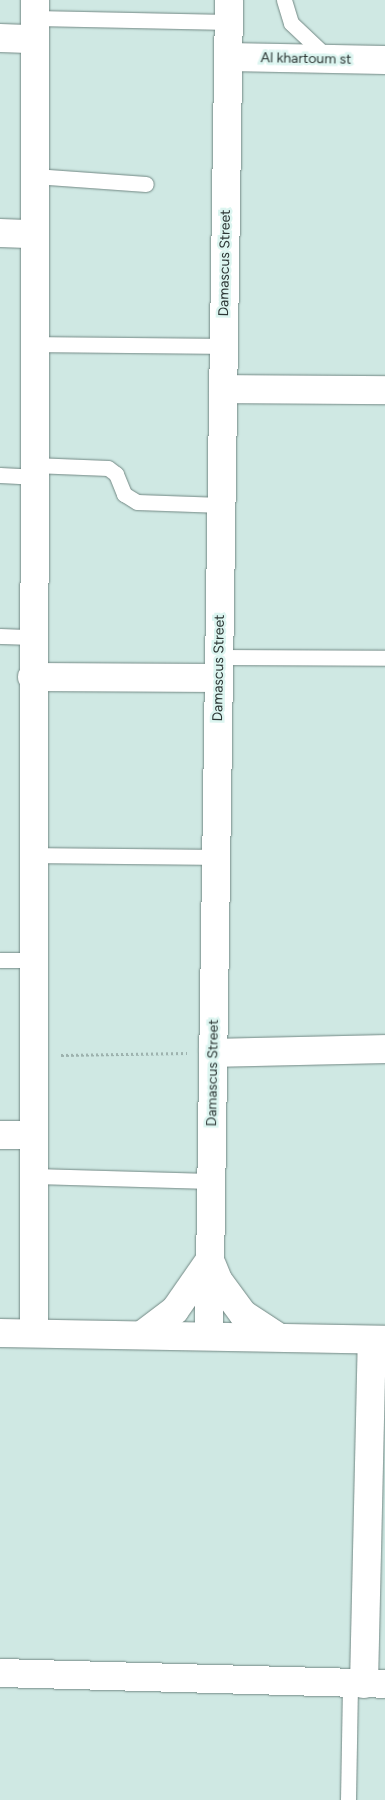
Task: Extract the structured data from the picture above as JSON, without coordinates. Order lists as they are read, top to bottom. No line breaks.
{"streets":{"street":["Al khartoum st","Damascus Street"]},"crossings":[["Al khartoum st","Damascus Street"]]}
